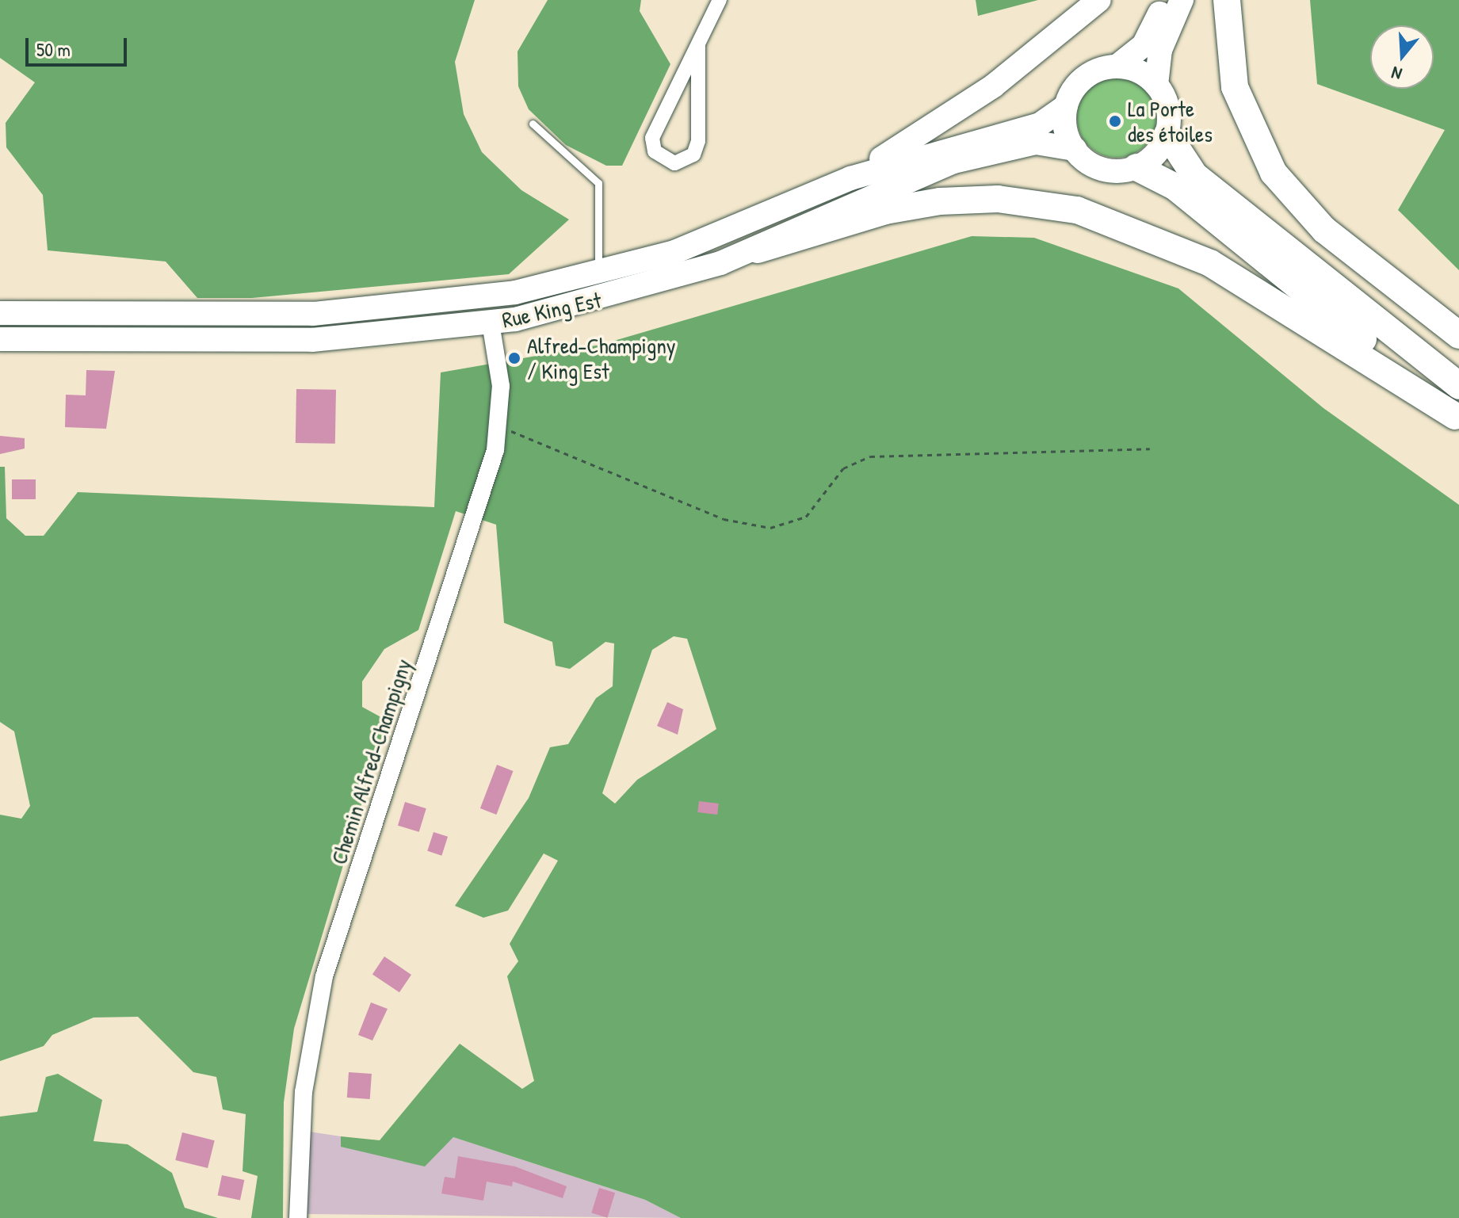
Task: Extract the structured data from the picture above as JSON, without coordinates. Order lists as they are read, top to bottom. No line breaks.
{"streets":{"main road":["Rue King Est"],"street":["Chemin Alfred-Champigny"]},"crossings":[["Rue King Est","Chemin Alfred-Champigny"]],"places":["La Porte des étoiles","Alfred-Champigny / King Est"],"scale_bar":"50 m","north":"bottom"}
